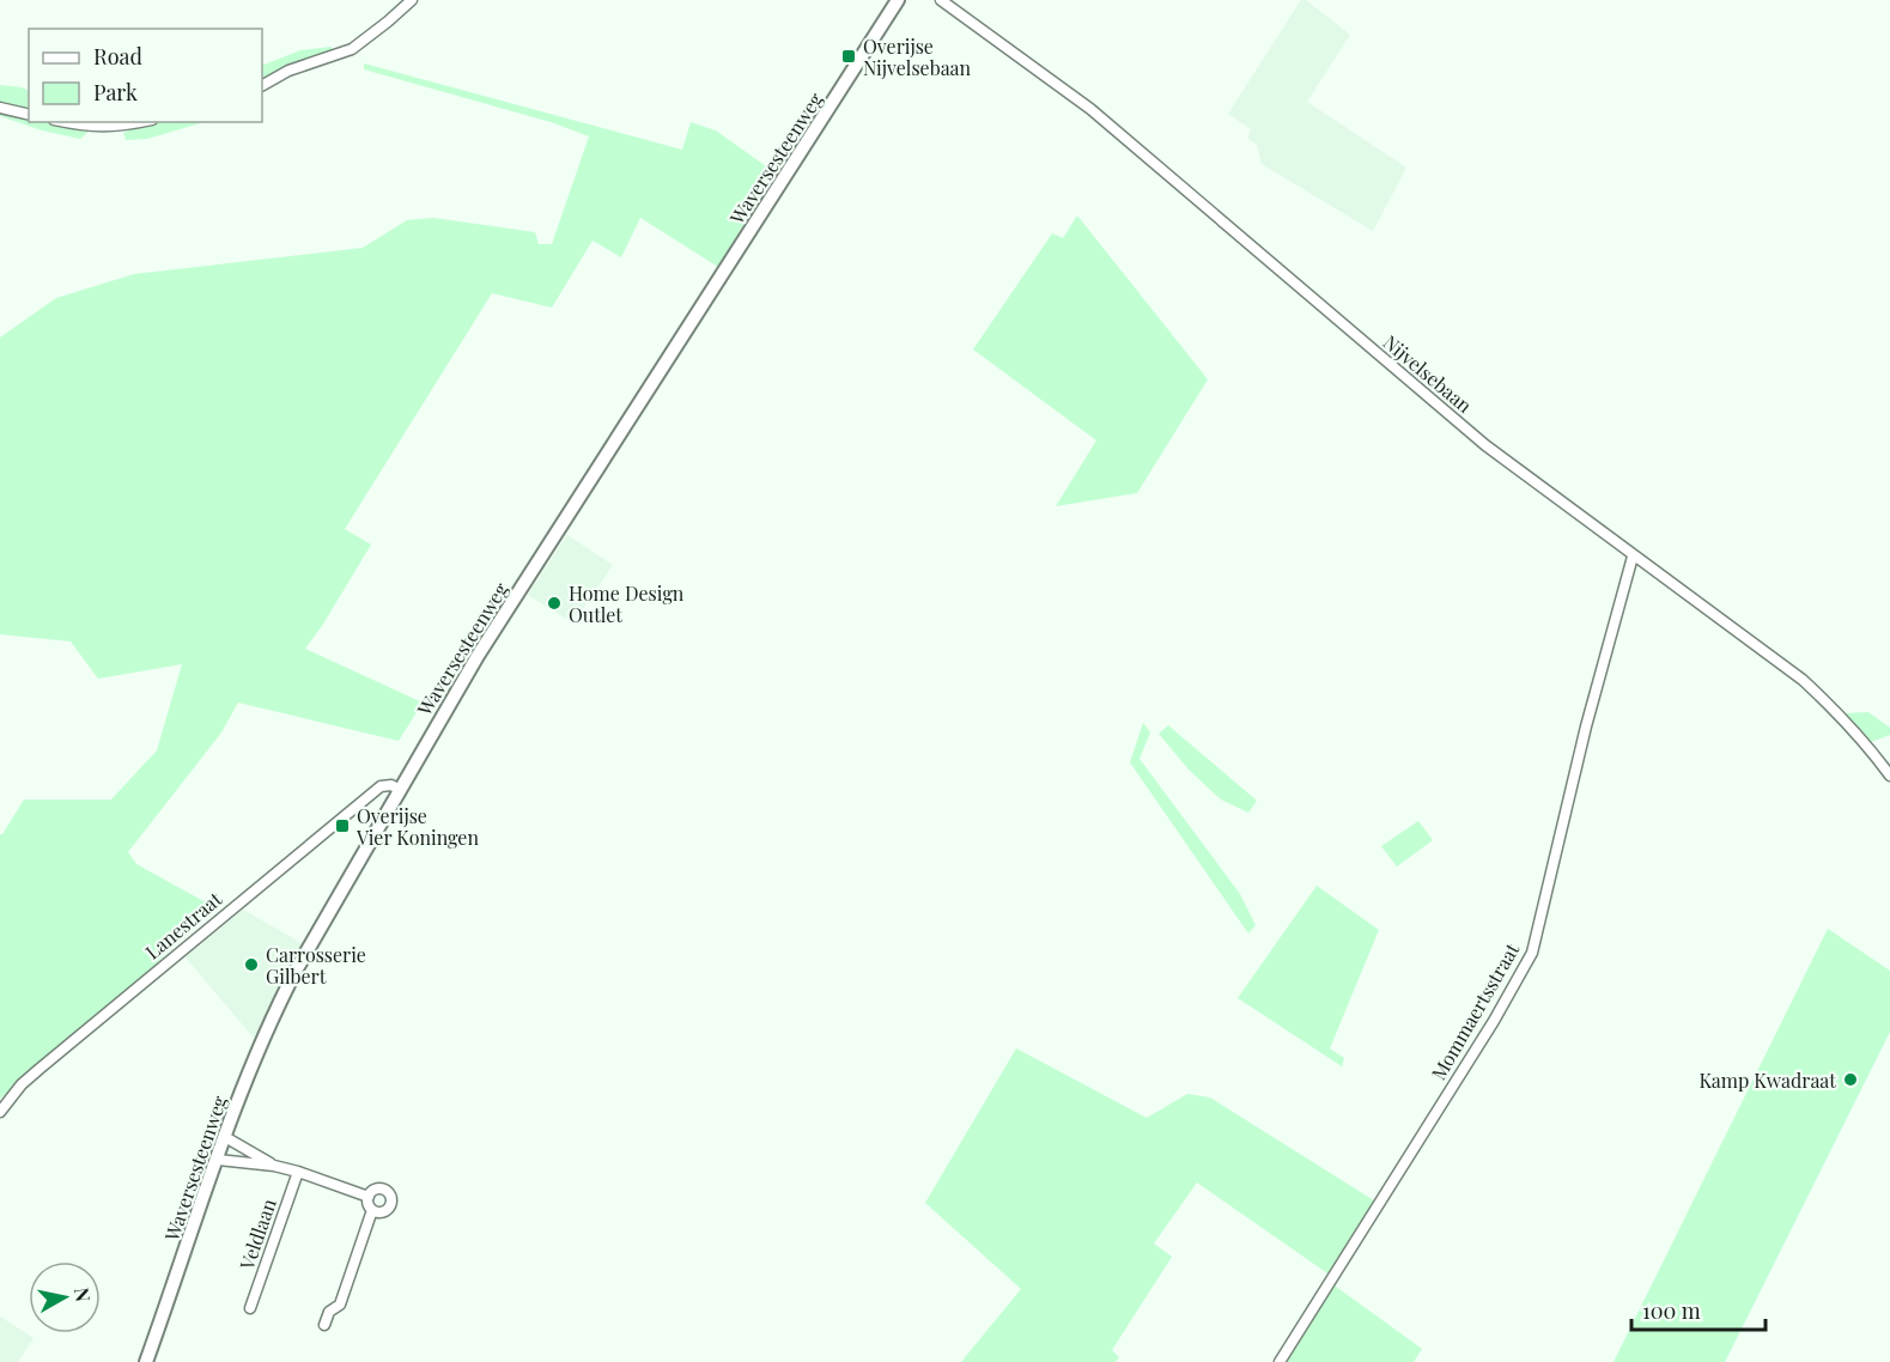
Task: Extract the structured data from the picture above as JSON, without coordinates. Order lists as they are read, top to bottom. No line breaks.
{"streets":{"main road":["Waversesteenweg"],"street":["Nijvelsebaan","Lanestraat","Mommaertsstraat","Veldlaan"]},"crossings":[["Waversesteenweg","Lanestraat"],["Nijvelsebaan","Mommaertsstraat"]],"places":{"transit":["Overijse Nijvelsebaan","Overijse Vier Koningen"],"other":["Home Design Outlet","Carrosserie Gilbert","Kamp Kwadraat"]},"legend":["Road","Park"],"scale_bar":"100 m","north":"right"}
